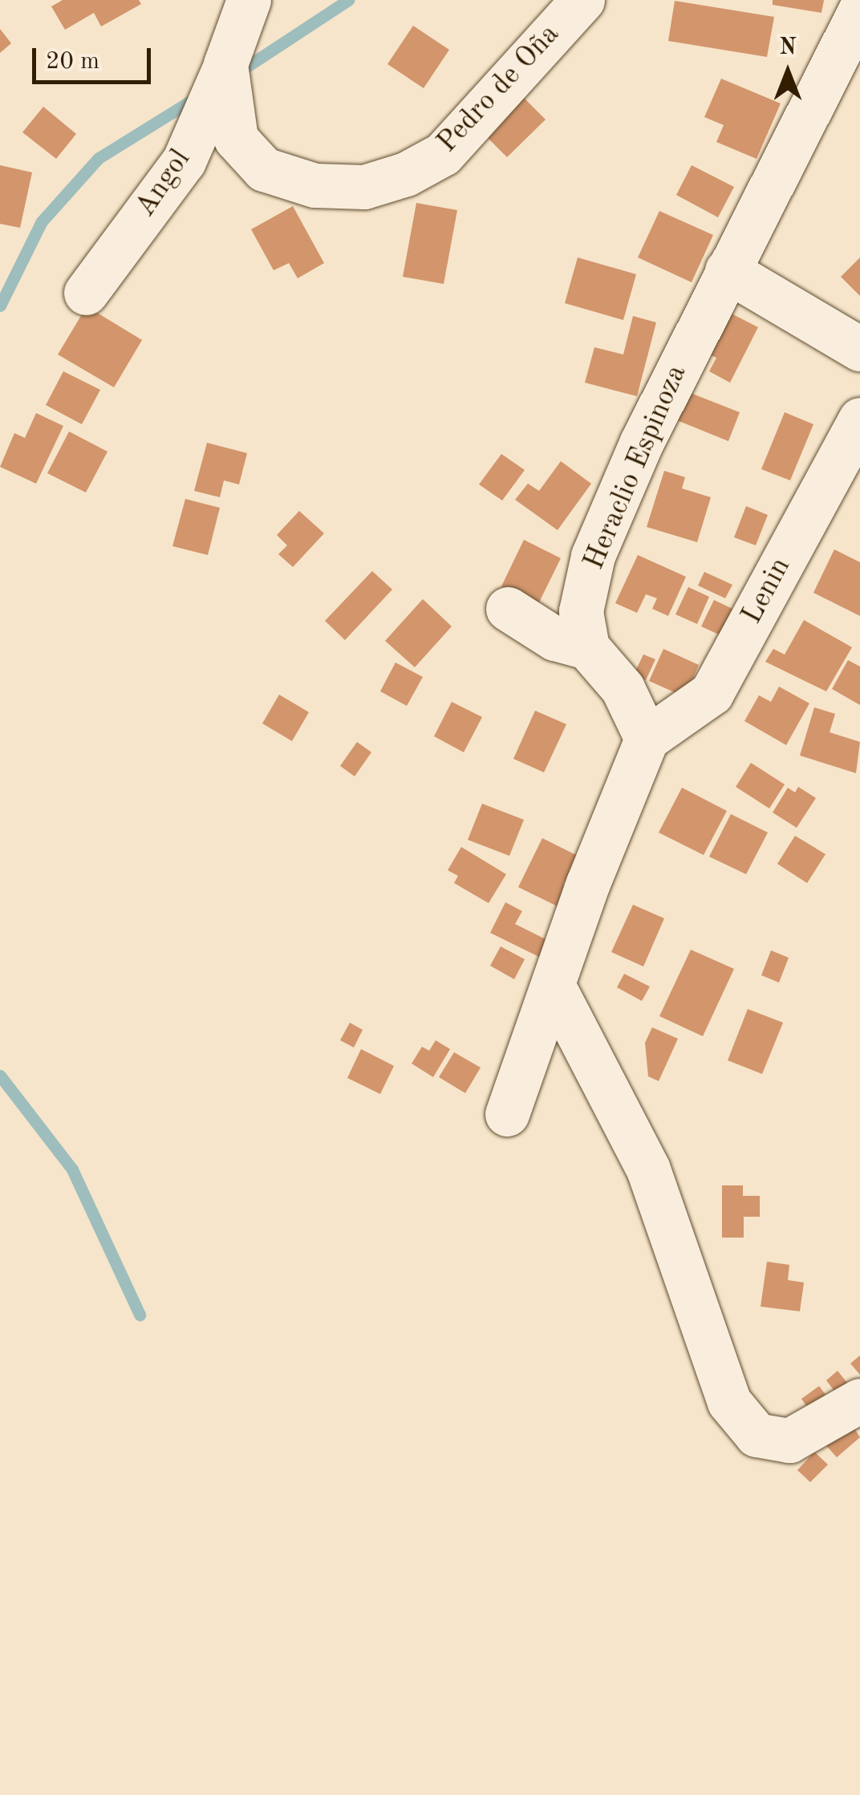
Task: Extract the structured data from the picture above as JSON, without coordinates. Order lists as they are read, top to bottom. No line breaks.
{"streets":{"street":["Pedro de Oña","Angol","Heraclio Espinoza","Lenin"]},"crossings":[["Pedro de Oña","Angol"]],"scale_bar":"20 m","north":"top"}
